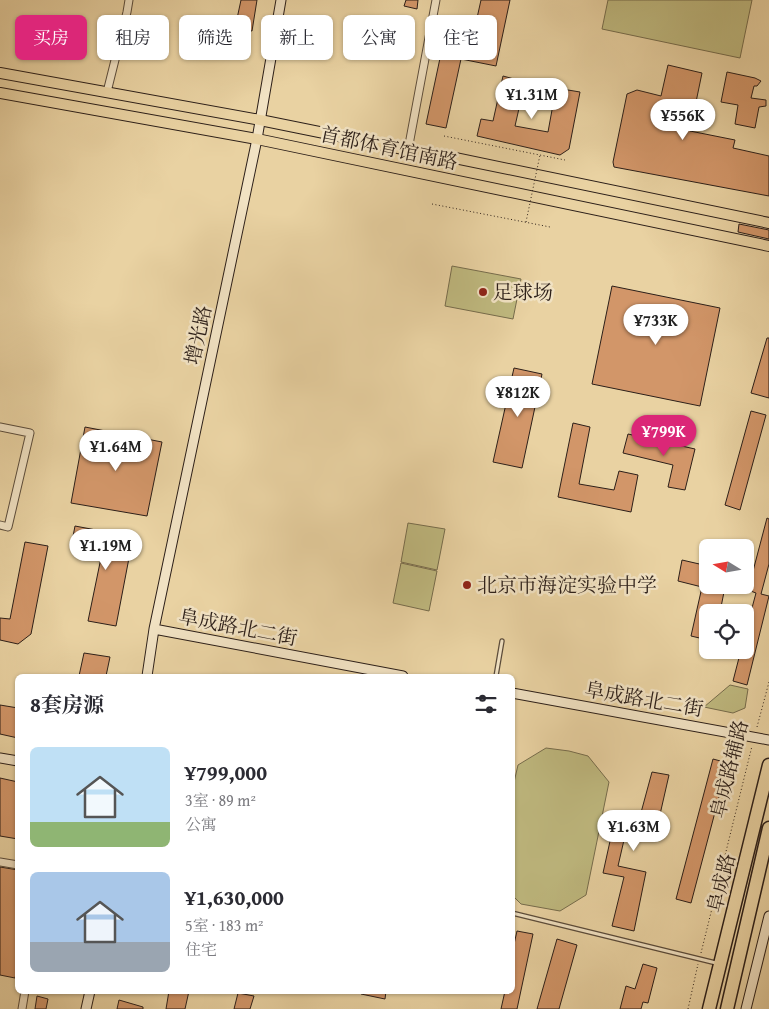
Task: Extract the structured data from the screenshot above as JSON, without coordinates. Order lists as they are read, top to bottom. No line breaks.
{"streets":{"highway":["阜成路"],"main road":["首都体育馆南路"],"street":["增光路","阜成路北二街"],"path":["阜成路辅路"]},"crossings":[["首都体育馆南路","增光路"],["增光路","阜成路北二街"],["阜成路北二街","阜成路辅路"]],"places":["足球场","北京市海淀实验中学"],"north":"left","page":{"chip":["买房","租房","筛选","新上","公寓","住宅"],"price":["¥1.31M","¥556K","¥733K","¥812K","¥799K","¥1.64M","¥1.19M","¥1.63M"],"heading":"8套房源","list":[{"name":"¥799,000","note":"3室 · 89 m² · 公寓"},{"name":"¥1,630,000","note":"5室 · 183 m² · 住宅"}]}}
